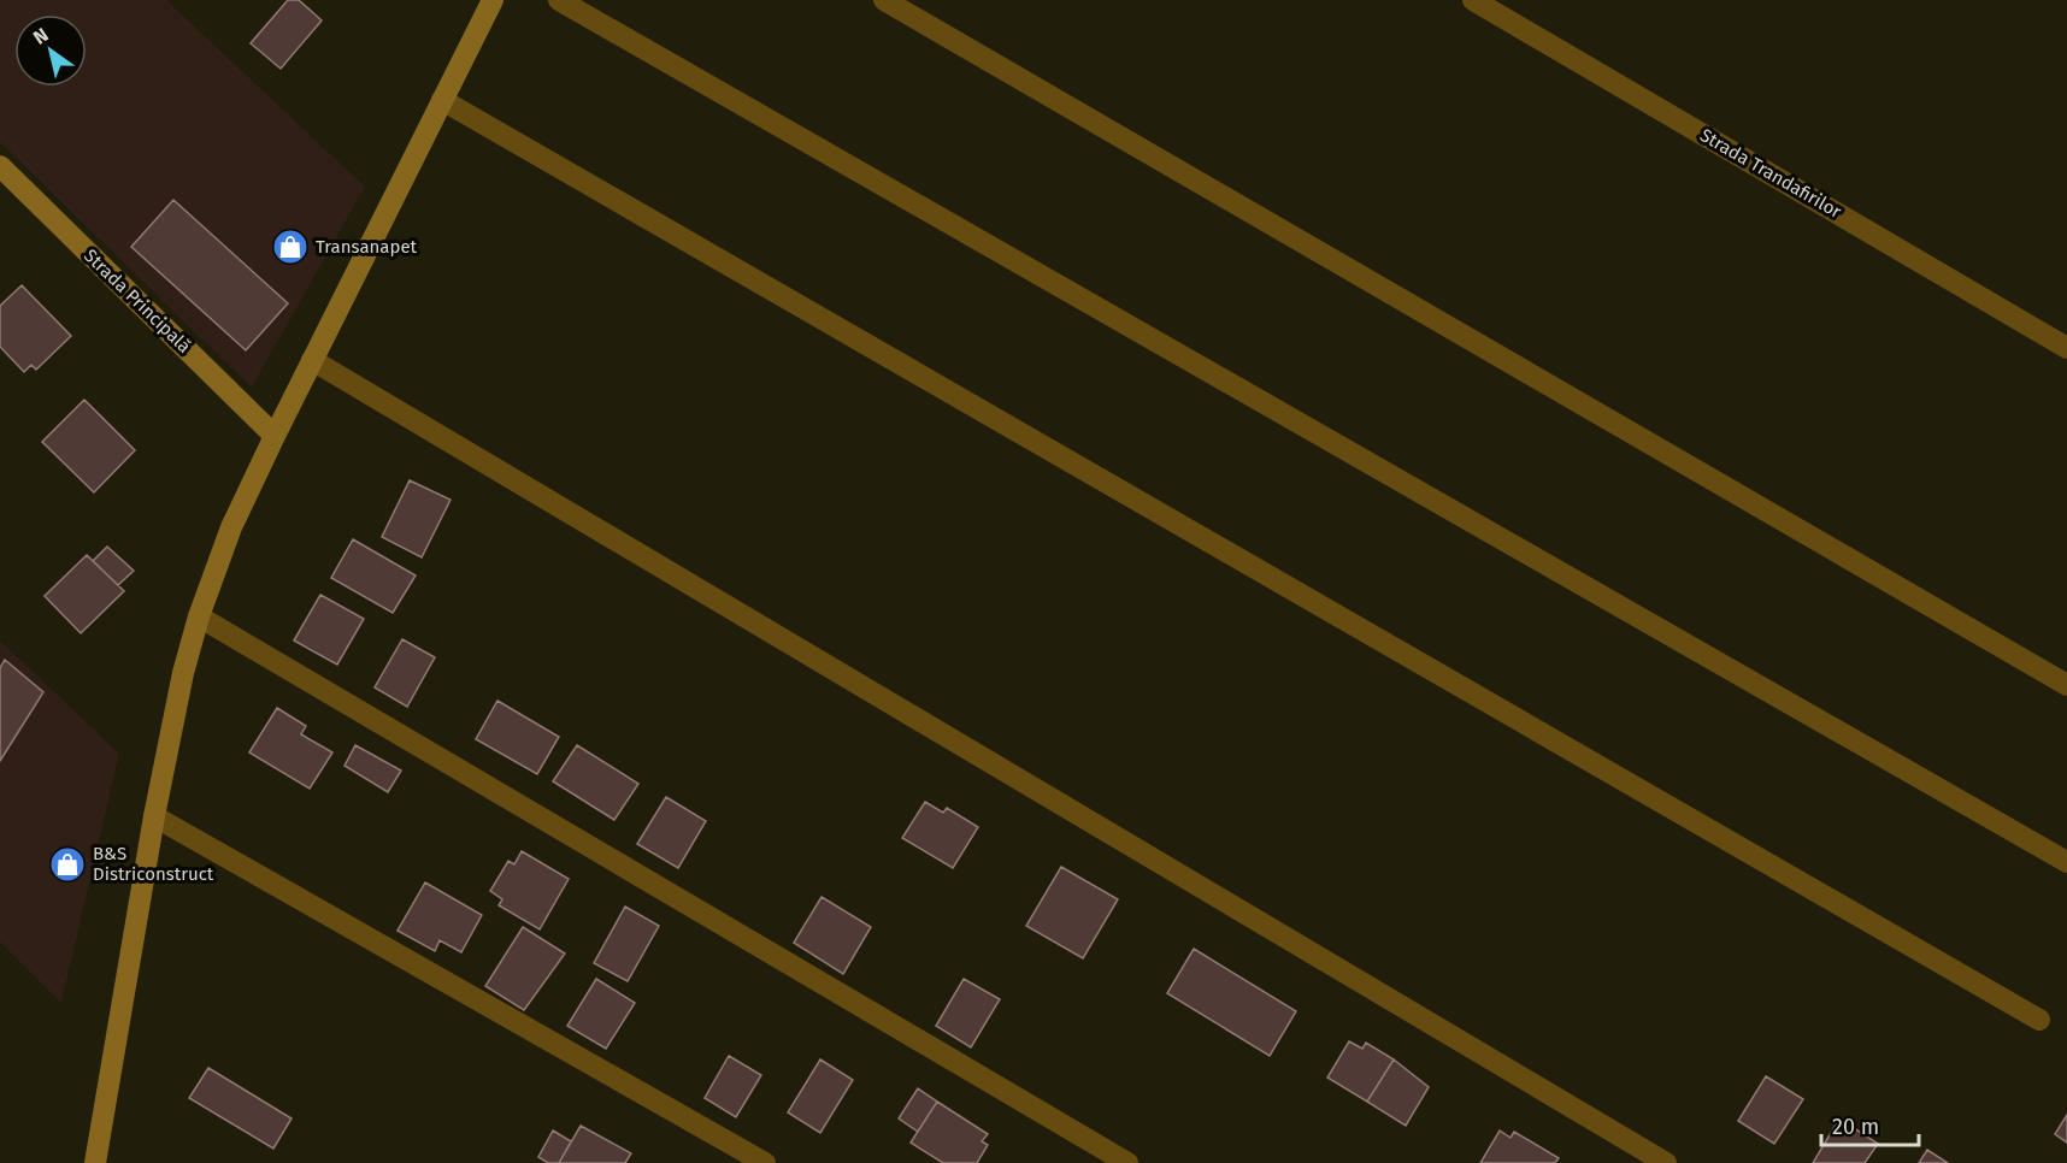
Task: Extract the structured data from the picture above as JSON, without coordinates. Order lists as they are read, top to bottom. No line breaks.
{"streets":{"main road":["Strada Principală"],"street":["Strada Trandafirilor"]},"places":{"shop":["Transanapet","B&S Districonstruct"]},"scale_bar":"20 m","north":"top left"}
